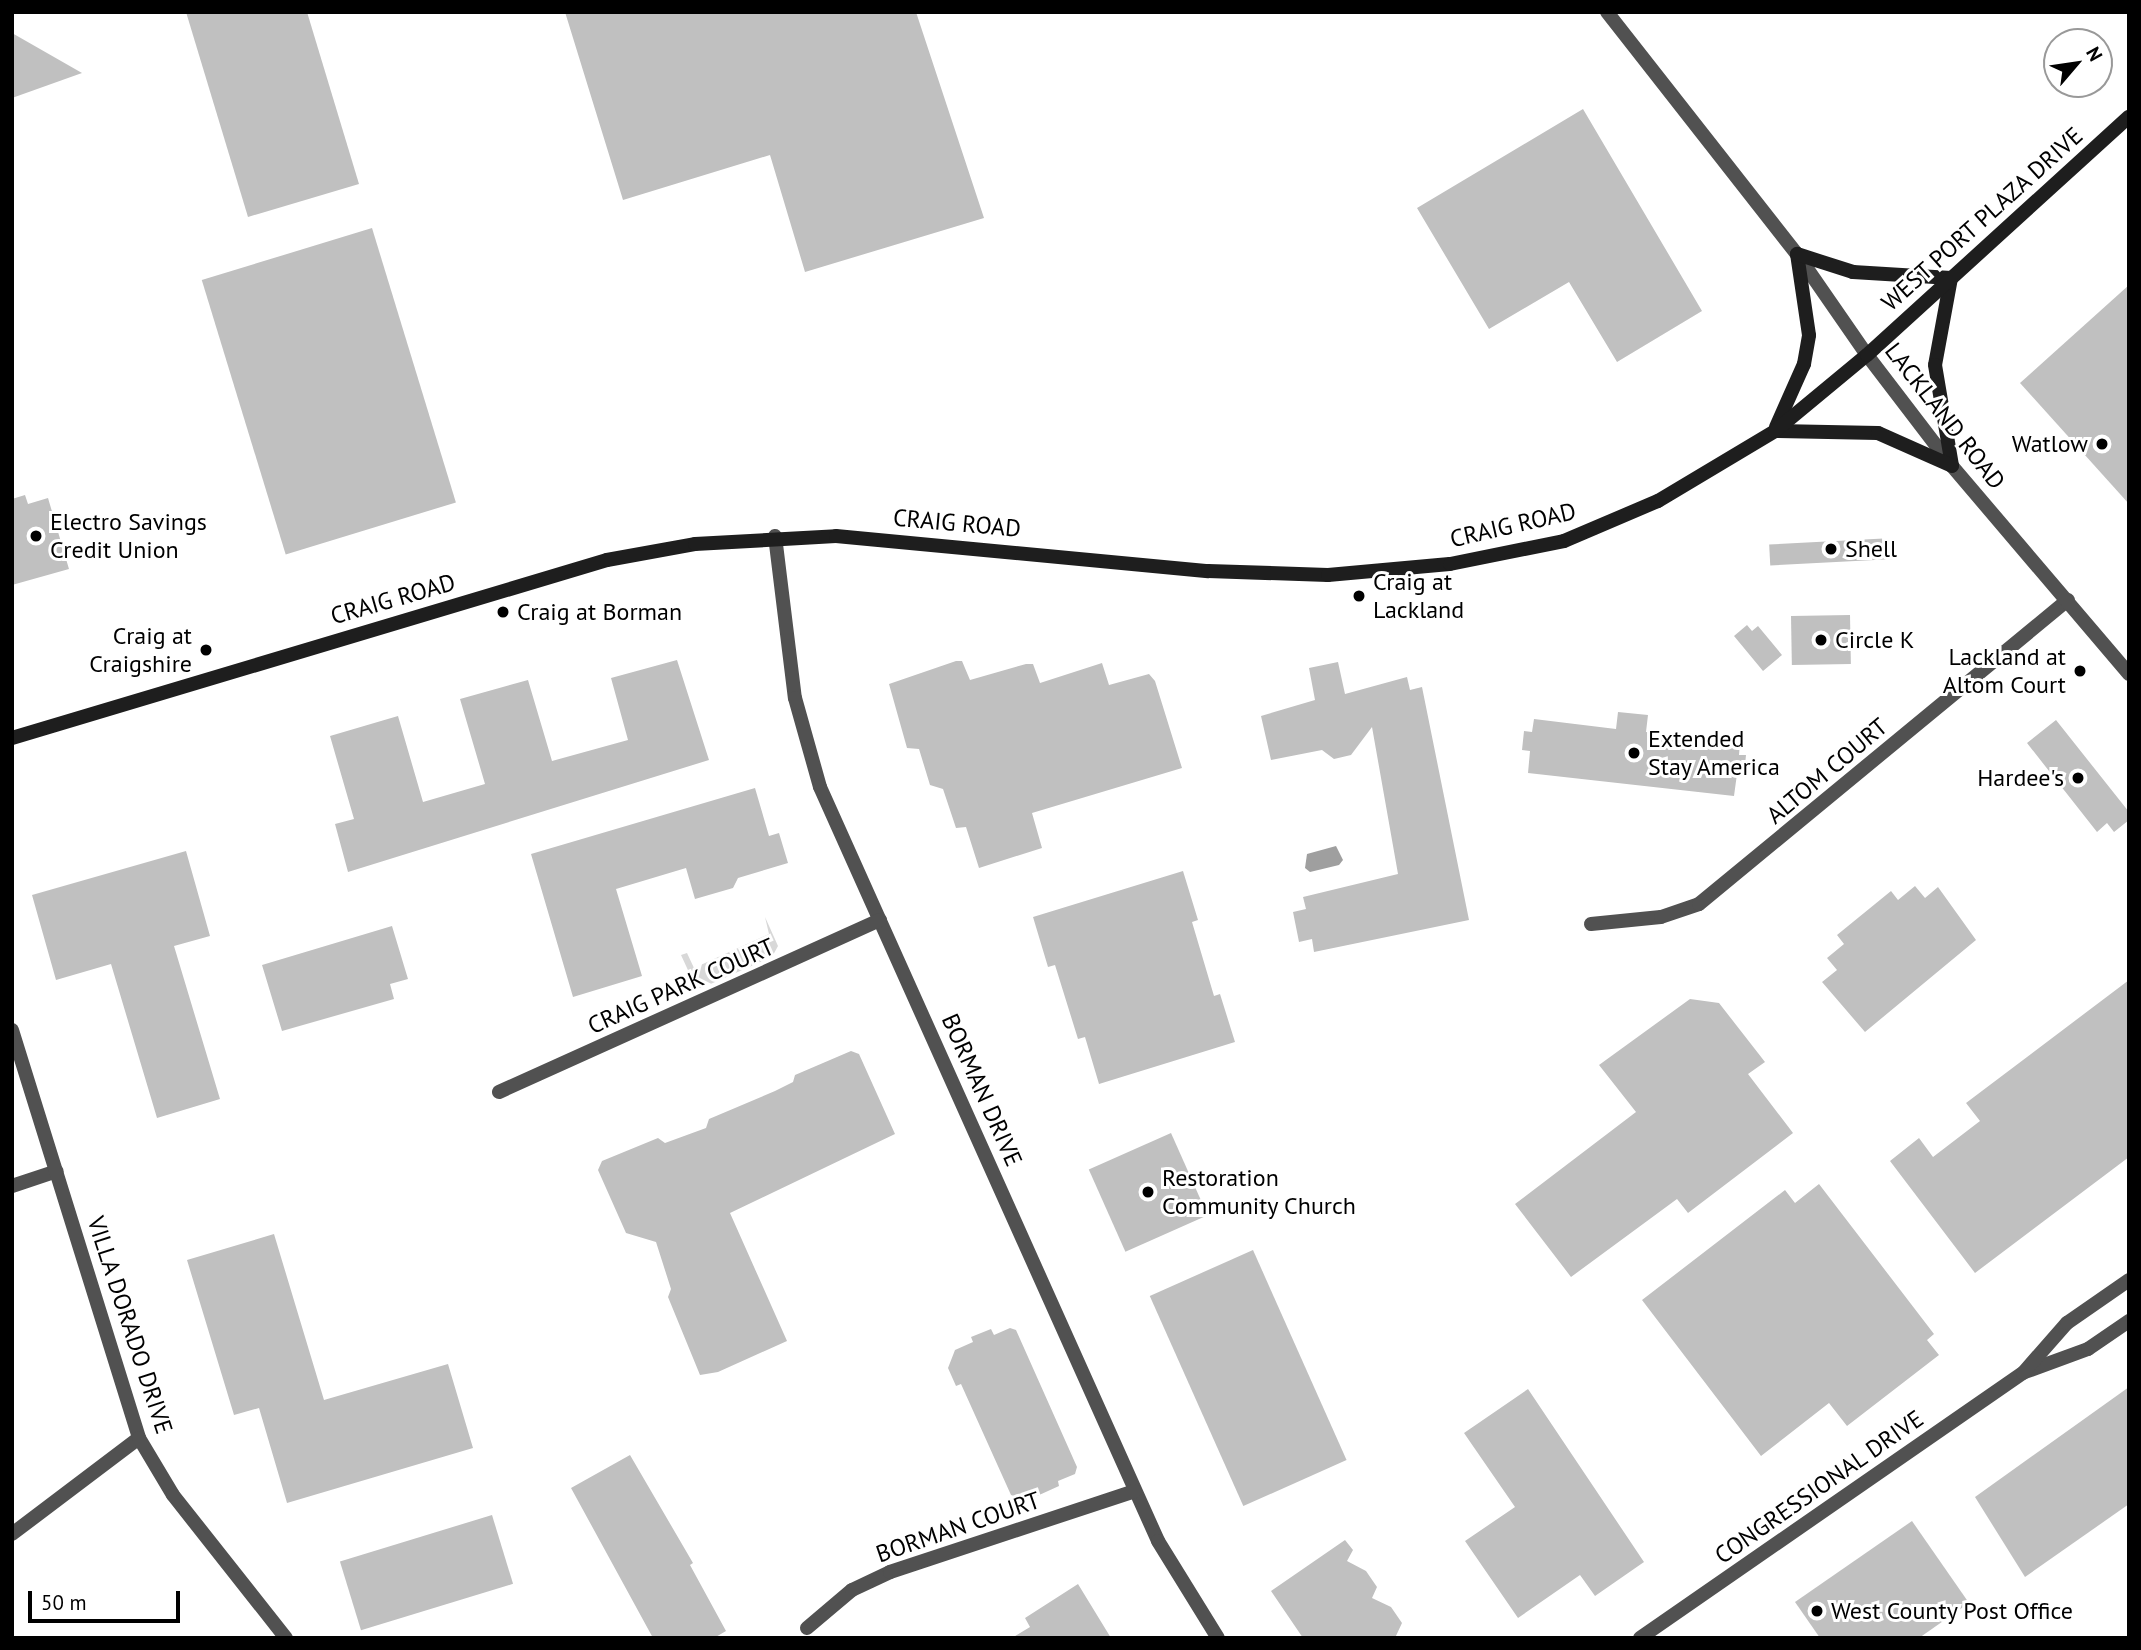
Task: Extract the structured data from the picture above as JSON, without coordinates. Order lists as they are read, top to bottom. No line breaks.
{"streets":{"main road":["WEST PORT PLAZA DRIVE","CRAIG ROAD"],"street":["LACKLAND ROAD","ALTOM COURT","CRAIG PARK COURT","BORMAN DRIVE","VILLA DORADO DRIVE","CONGRESSIONAL DRIVE","BORMAN COURT"]},"crossings":[["WEST PORT PLAZA DRIVE","LACKLAND ROAD"],["WEST PORT PLAZA DRIVE","CRAIG ROAD"],["LACKLAND ROAD","CRAIG ROAD"],["LACKLAND ROAD","ALTOM COURT"],["CRAIG ROAD","BORMAN DRIVE"],["CRAIG PARK COURT","BORMAN DRIVE"],["BORMAN DRIVE","BORMAN COURT"]],"places":["Watlow","Electro Savings Credit Union","Shell","Craig at Lackland","Craig at Borman","Circle K","Craig at Craigshire","Lackland at Altom Court","Extended Stay America","Hardee's","Restoration Community Church","West County Post Office"],"scale_bar":"50 m","north":"top right"}
